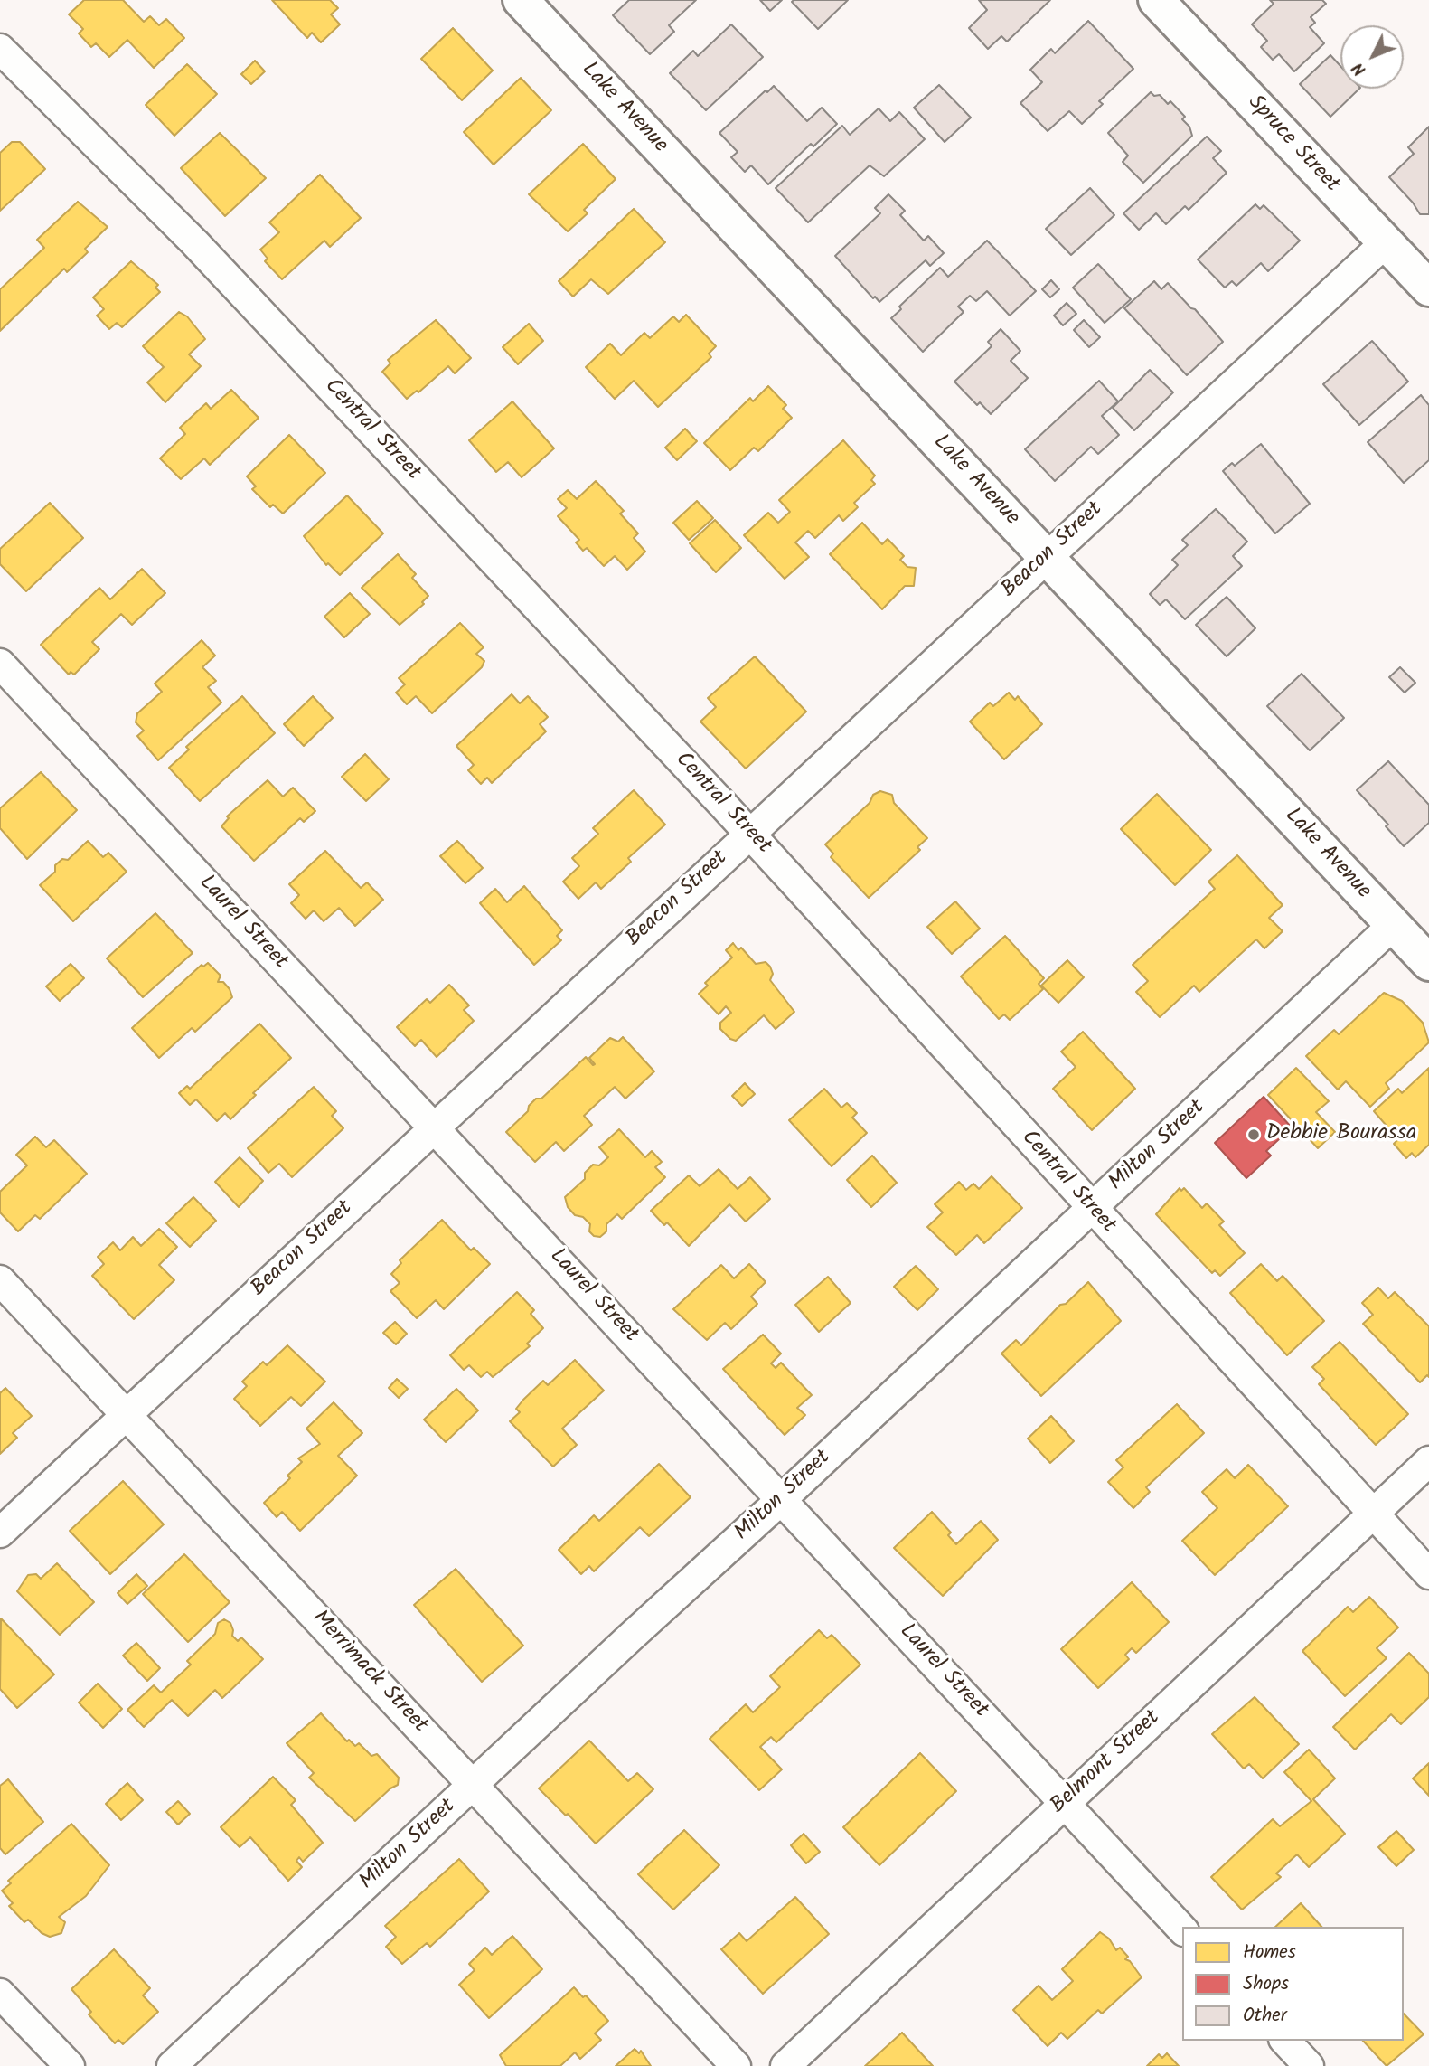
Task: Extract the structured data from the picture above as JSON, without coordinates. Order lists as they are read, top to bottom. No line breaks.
{"streets":{"street":["Lake Avenue","Spruce Street","Central Street","Beacon Street","Laurel Street","Milton Street","Merrimack Street","Belmont Street"]},"crossings":[["Lake Avenue","Beacon Street"],["Lake Avenue","Milton Street"],["Spruce Street","Beacon Street"],["Central Street","Beacon Street"],["Central Street","Milton Street"],["Central Street","Belmont Street"],["Beacon Street","Laurel Street"],["Beacon Street","Merrimack Street"],["Laurel Street","Milton Street"],["Laurel Street","Belmont Street"],["Milton Street","Merrimack Street"]],"places":["Debbie Bourassa"],"legend":["Homes","Shops","Other"],"north":"bottom left"}
